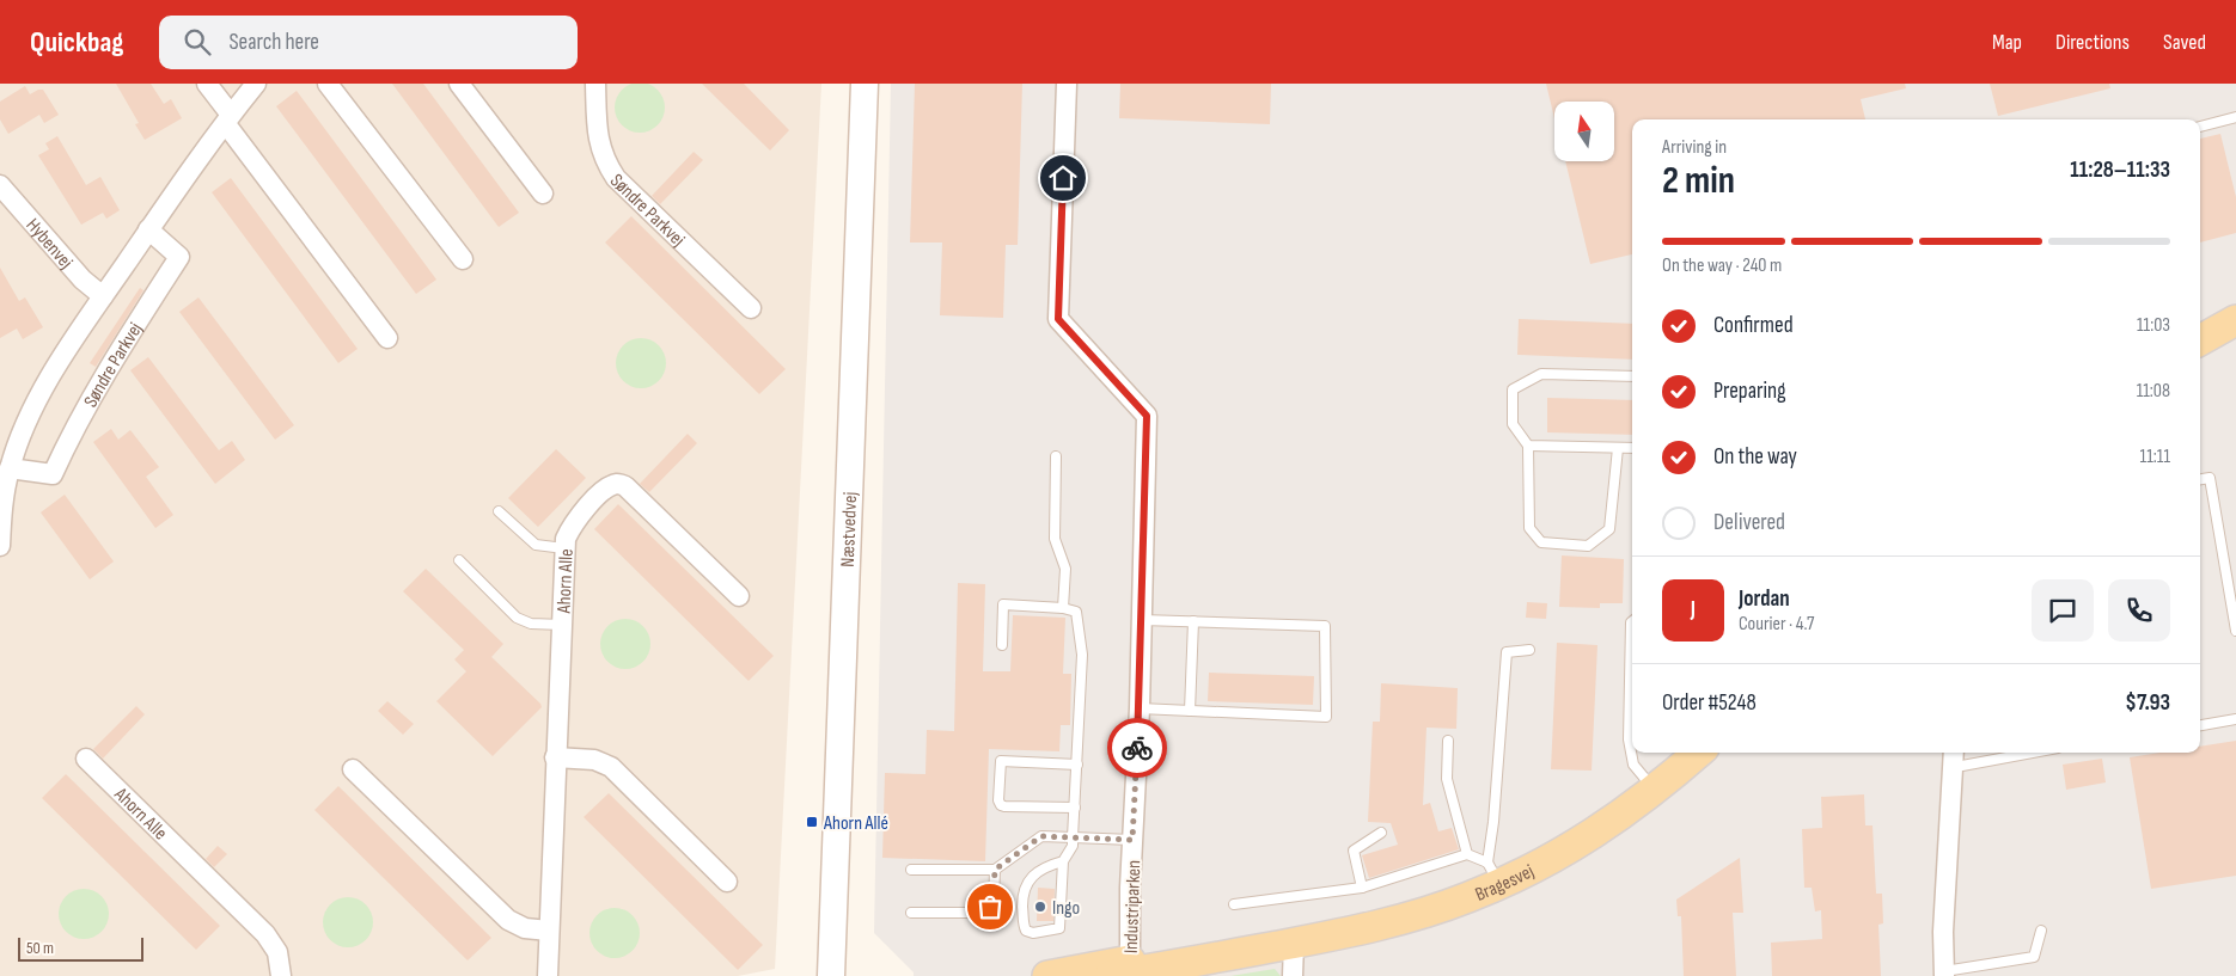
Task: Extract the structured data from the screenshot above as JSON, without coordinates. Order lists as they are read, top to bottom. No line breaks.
{"streets":{"main road":["Næstvedvej","Bragesvej"],"street":["Søndre Parkvej","Hybenvej","Ahorn Alle","Industriparken"]},"crossings":[["Bragesvej","Industriparken"]],"places":{"transit":["Ahorn Allé"],"other":["Ingo"]},"scale_bar":"50 m","north":"top","page":{"header":"Quickbag","search":"Search here","nav":["Map","Directions","Saved"],"heading":["2 min","Arriving in","11:28–11:33"],"panel":["Jordan","Courier · 4.7","Order #5248","$7.93"],"bar":"On the way · 240 m","list":[["Confirmed","11:03"],["Preparing","11:08"],["On the way","11:11"],"Delivered"],"round":"J","scale":"50 m"}}
